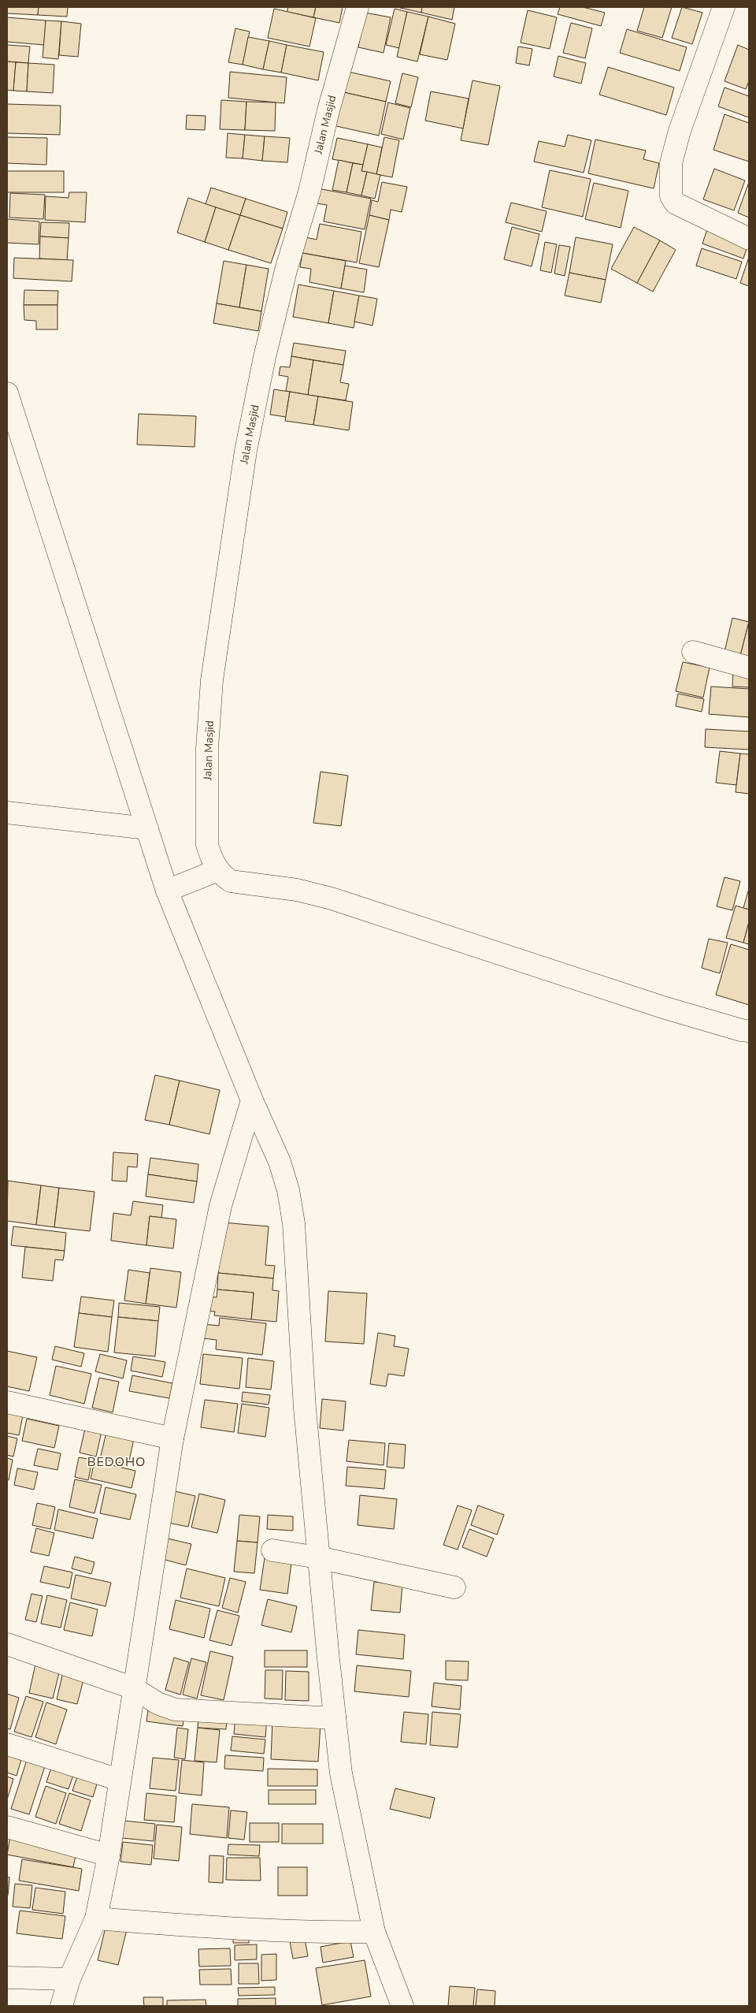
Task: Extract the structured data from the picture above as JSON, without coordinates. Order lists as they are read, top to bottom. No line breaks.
{"streets":{"street":["Jalan Masjid"]},"districts":["BEDOHO"]}
